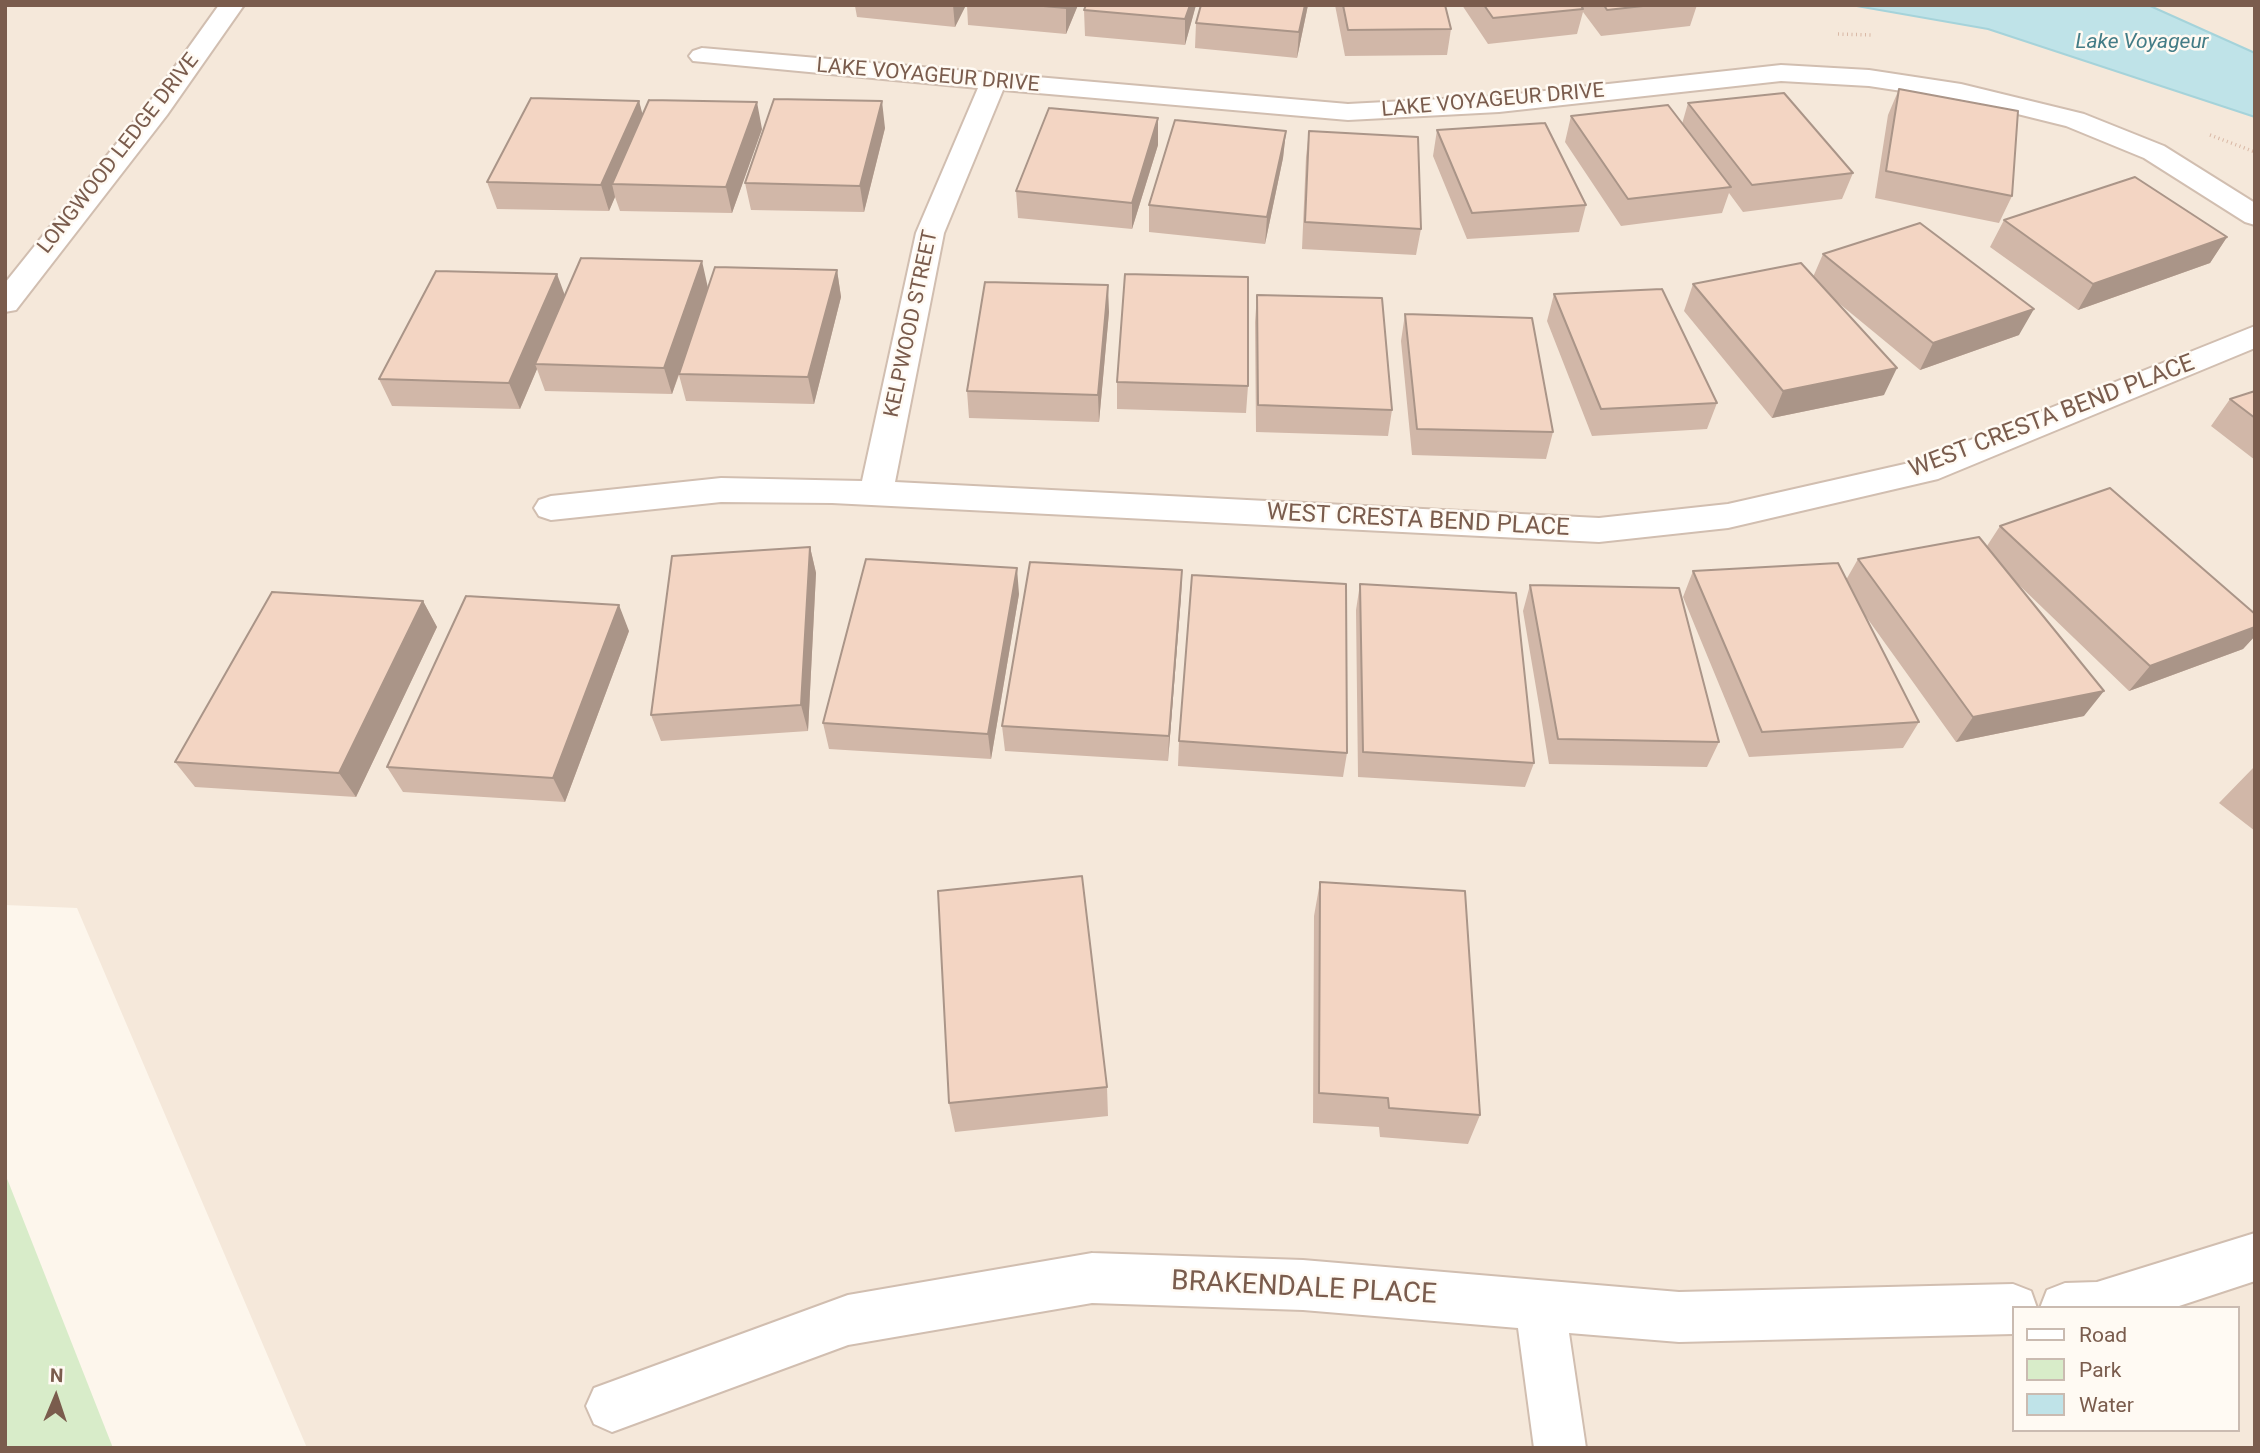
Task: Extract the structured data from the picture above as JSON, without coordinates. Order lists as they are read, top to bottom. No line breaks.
{"streets":{"street":["LAKE VOYAGEUR DRIVE","LONGWOOD LEDGE DRIVE","KELPWOOD STREET","WEST CRESTA BEND PLACE","BRAKENDALE PLACE"]},"crossings":[["LAKE VOYAGEUR DRIVE","KELPWOOD STREET"],["KELPWOOD STREET","WEST CRESTA BEND PLACE"]],"water":["Lake Voyageur"],"legend":["Road","Park","Water"],"north":"top"}
